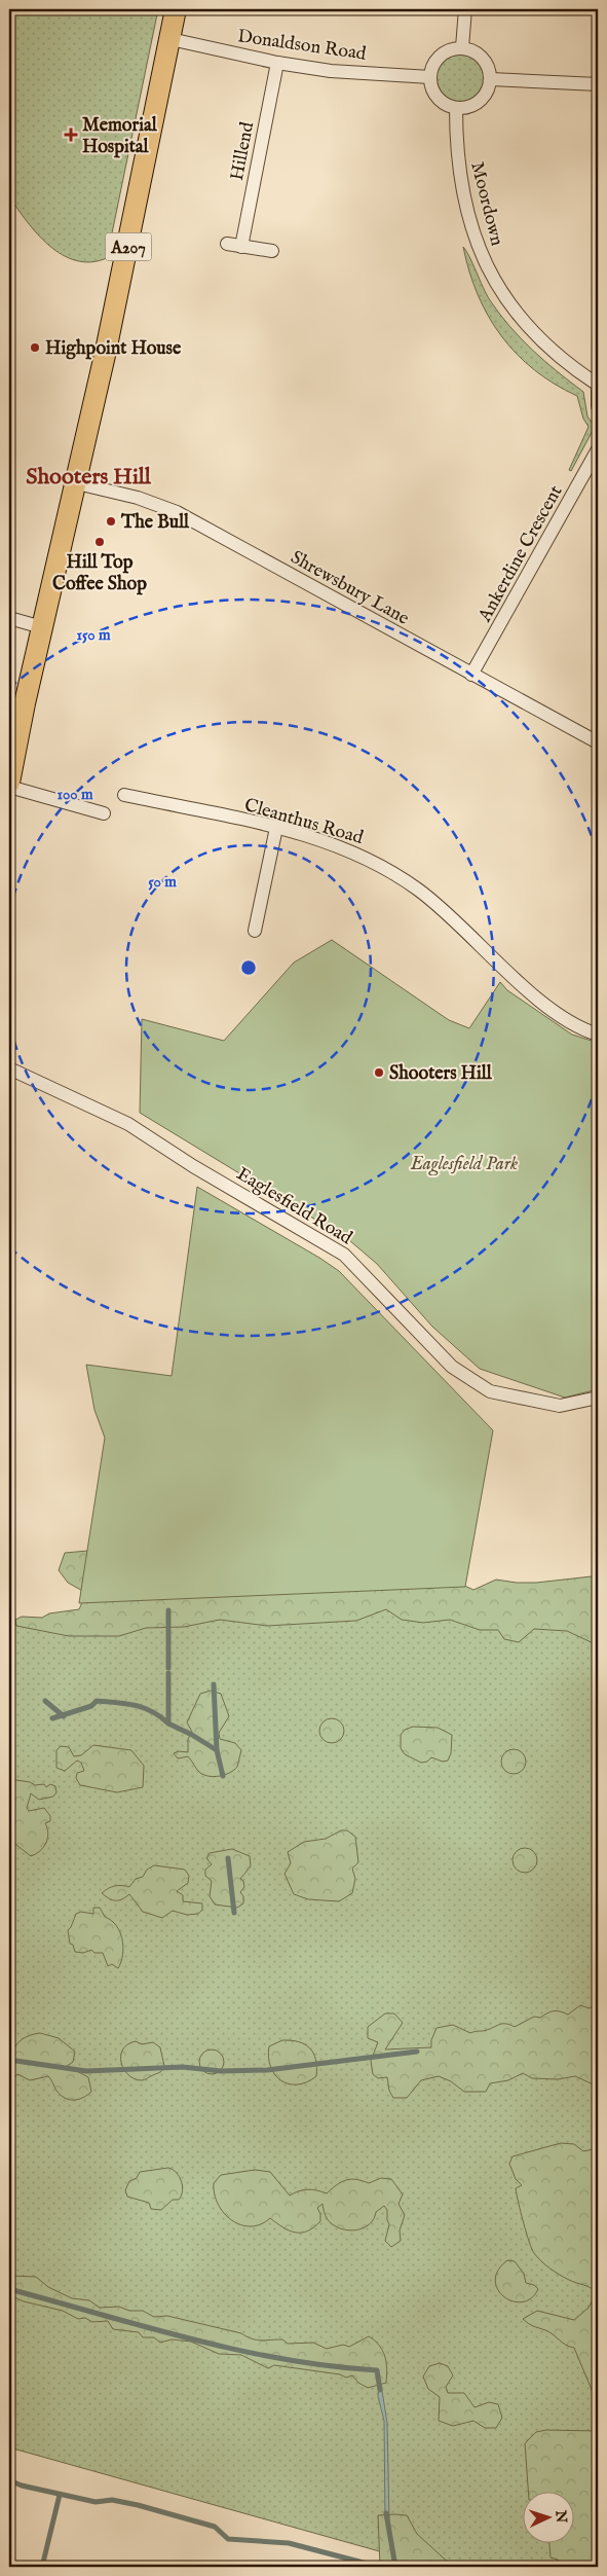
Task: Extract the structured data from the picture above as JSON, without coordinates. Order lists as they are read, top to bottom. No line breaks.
{"streets":{"main road":["A207"],"street":["Donaldson Road","Hillend","Moordown","Ankerdine Crescent","Shrewsbury Lane","Cleanthus Road","Eaglesfield Road"]},"crossings":[["Donaldson Road","Hillend"],["Donaldson Road","Moordown"],["Donaldson Road","A207"],["A207","Shrewsbury Lane"],["Ankerdine Crescent","Shrewsbury Lane"]],"districts":["Shooters Hill"],"parks":["Eaglesfield Park"],"places":{"health":["Memorial Hospital"],"other":["Highpoint House","The Bull","Hill Top Coffee Shop","Shooters Hill"]},"north":"right","rings":["150 m","100 m","50 m"]}
